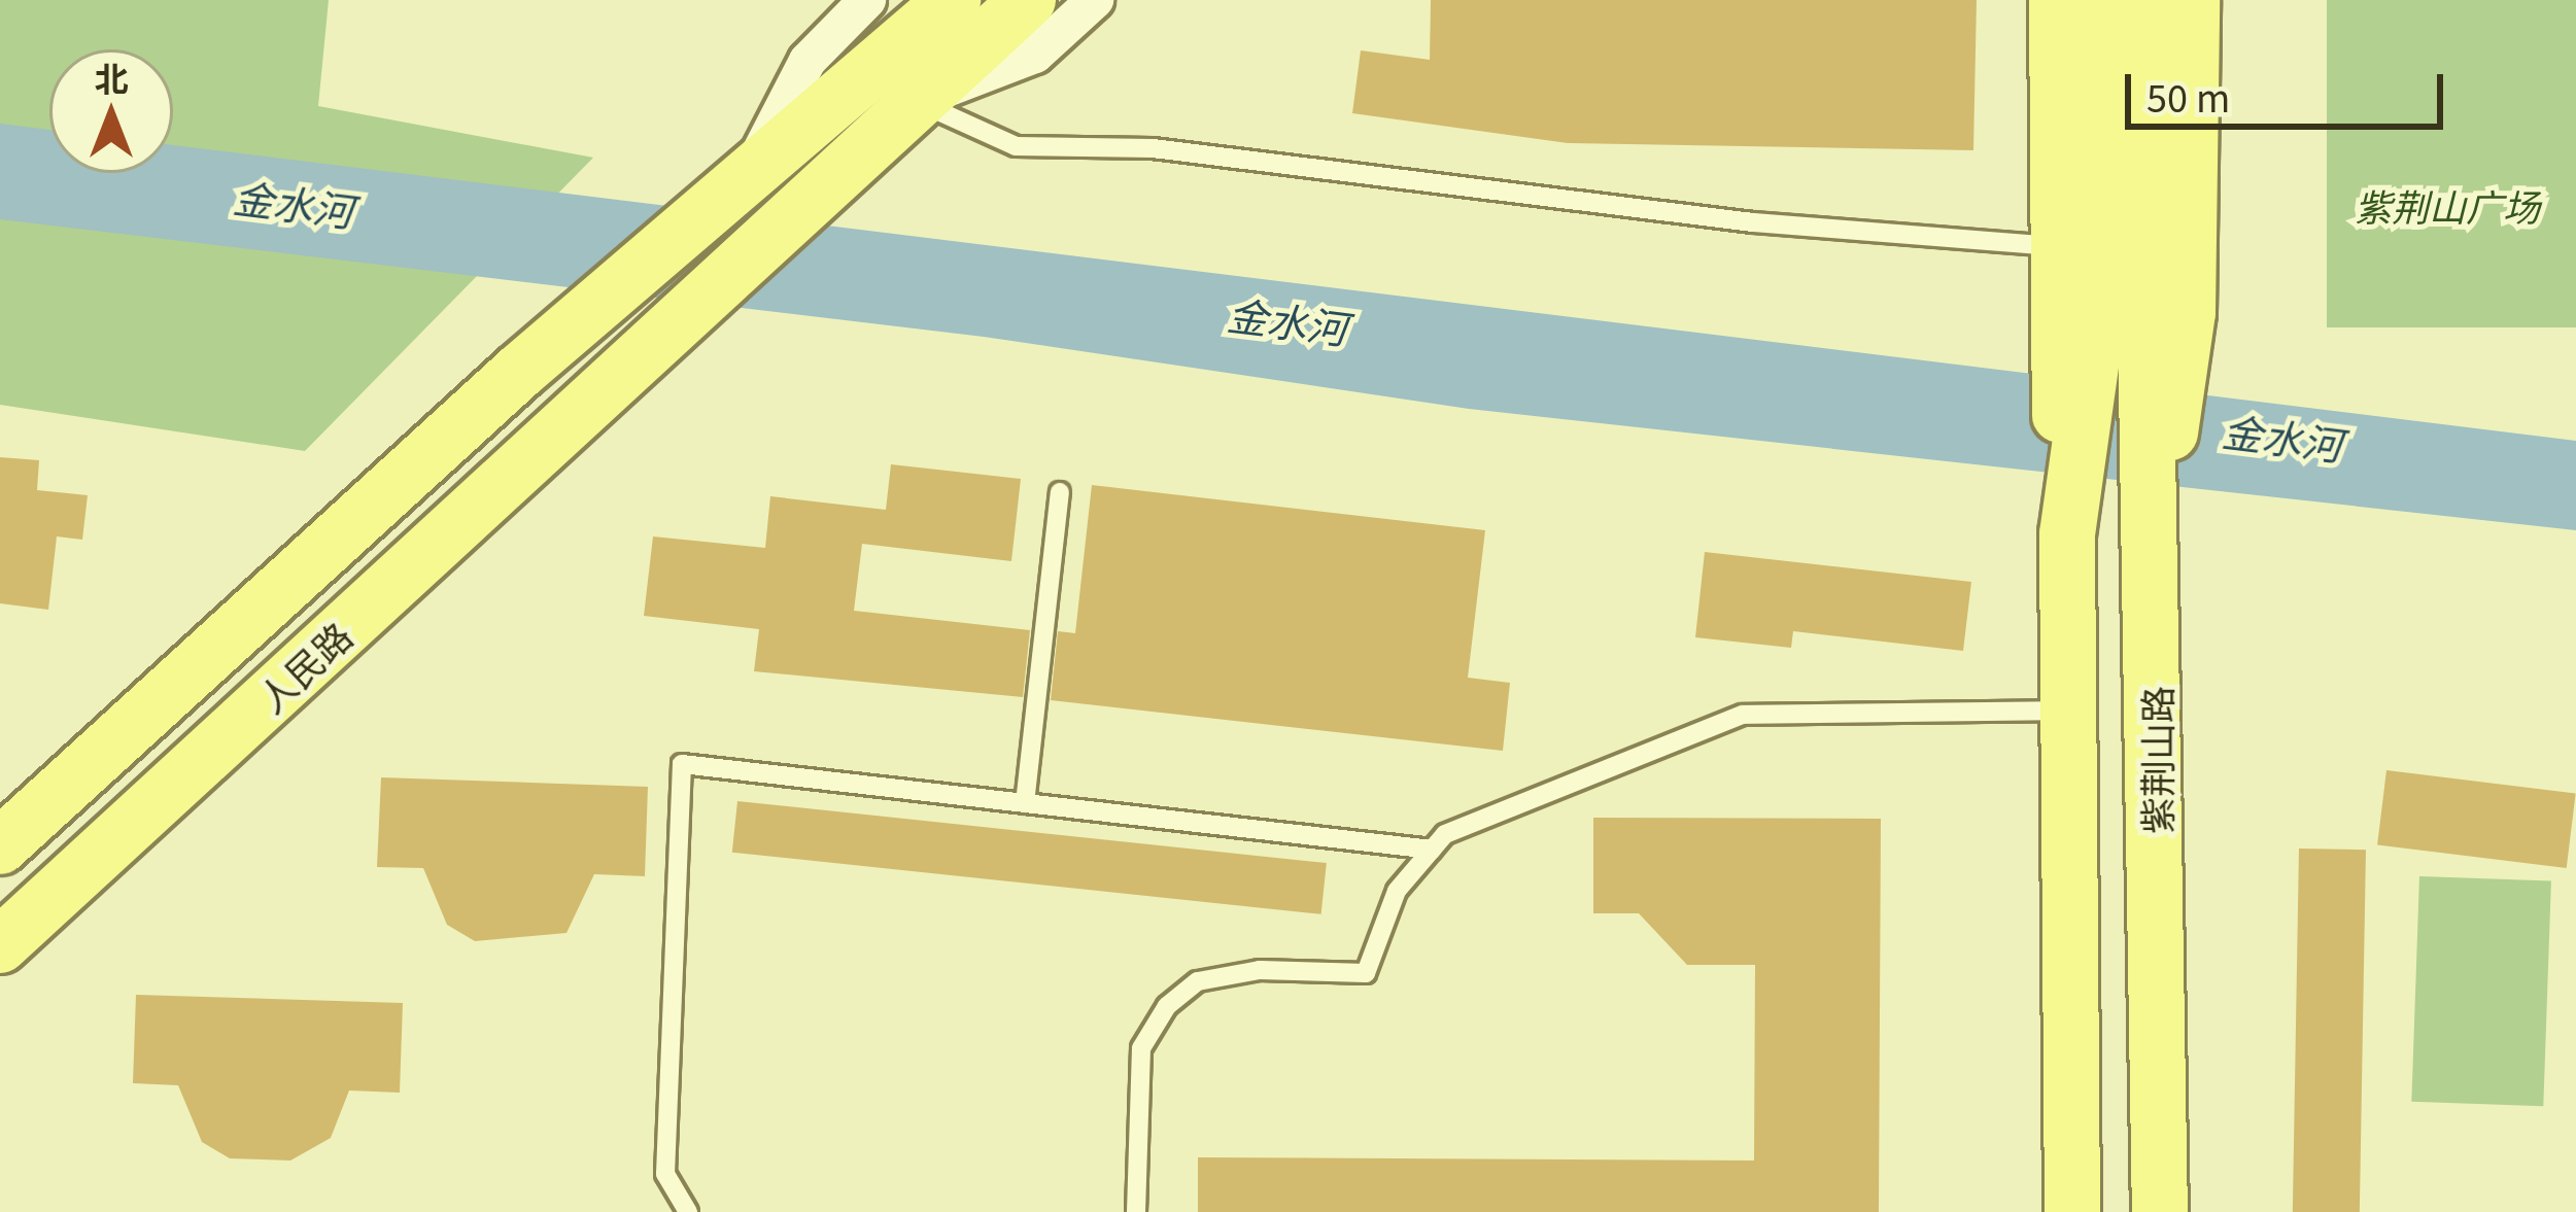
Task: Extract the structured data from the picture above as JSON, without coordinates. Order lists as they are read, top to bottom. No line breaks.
{"streets":{"main road":["人民路","紫荆山路"]},"water":["金水河"],"parks":["紫荆山广场"],"scale_bar":"50 m","north":"top"}
